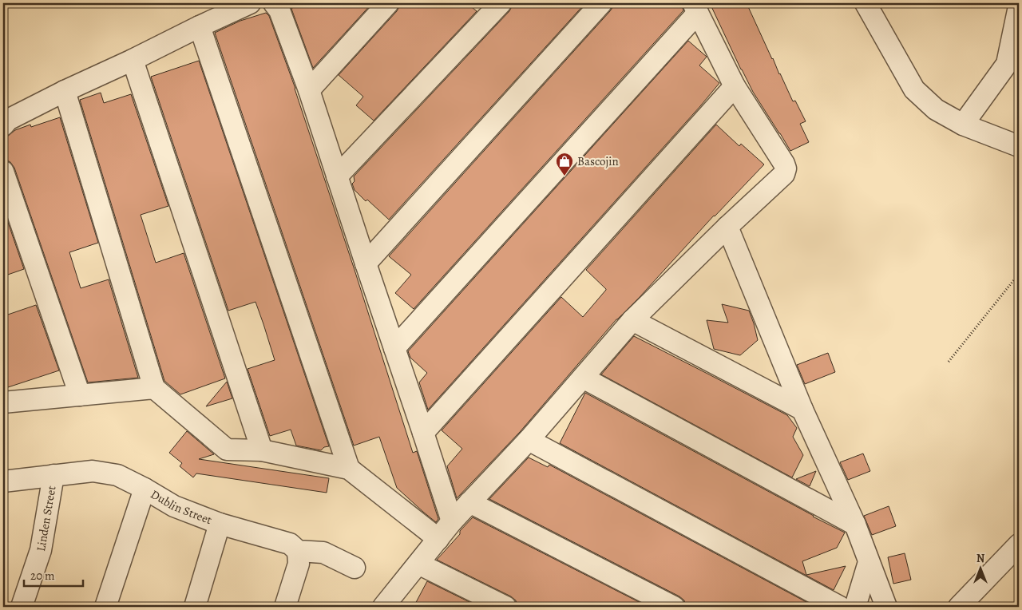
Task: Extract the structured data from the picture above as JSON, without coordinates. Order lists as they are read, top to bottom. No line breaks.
{"streets":{"street":["Dublin Street","Linden Street"]},"crossings":[["Dublin Street","Linden Street"]],"places":{"shop":["Bascojin"]},"scale_bar":"20 m","north":"top"}
